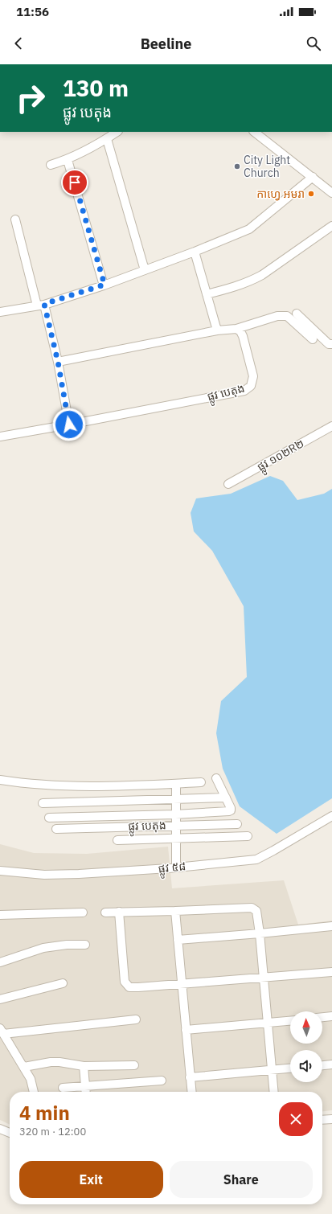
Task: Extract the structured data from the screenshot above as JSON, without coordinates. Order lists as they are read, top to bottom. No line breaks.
{"streets":{"street":["ផ្លូវ បេតុង","ផ្លូវ ១០២R២","ផ្លូវ ៥៨"]},"places":["City Light Church","កាហ្វេ អមរា"],"north":"top","page":{"status":"11:56","header":"Beeline","turn":["130 m","ផ្លូវ បេតុង"],"heading":["4 min","320 m · 12:00"],"buttons":["Exit","Share"]}}
